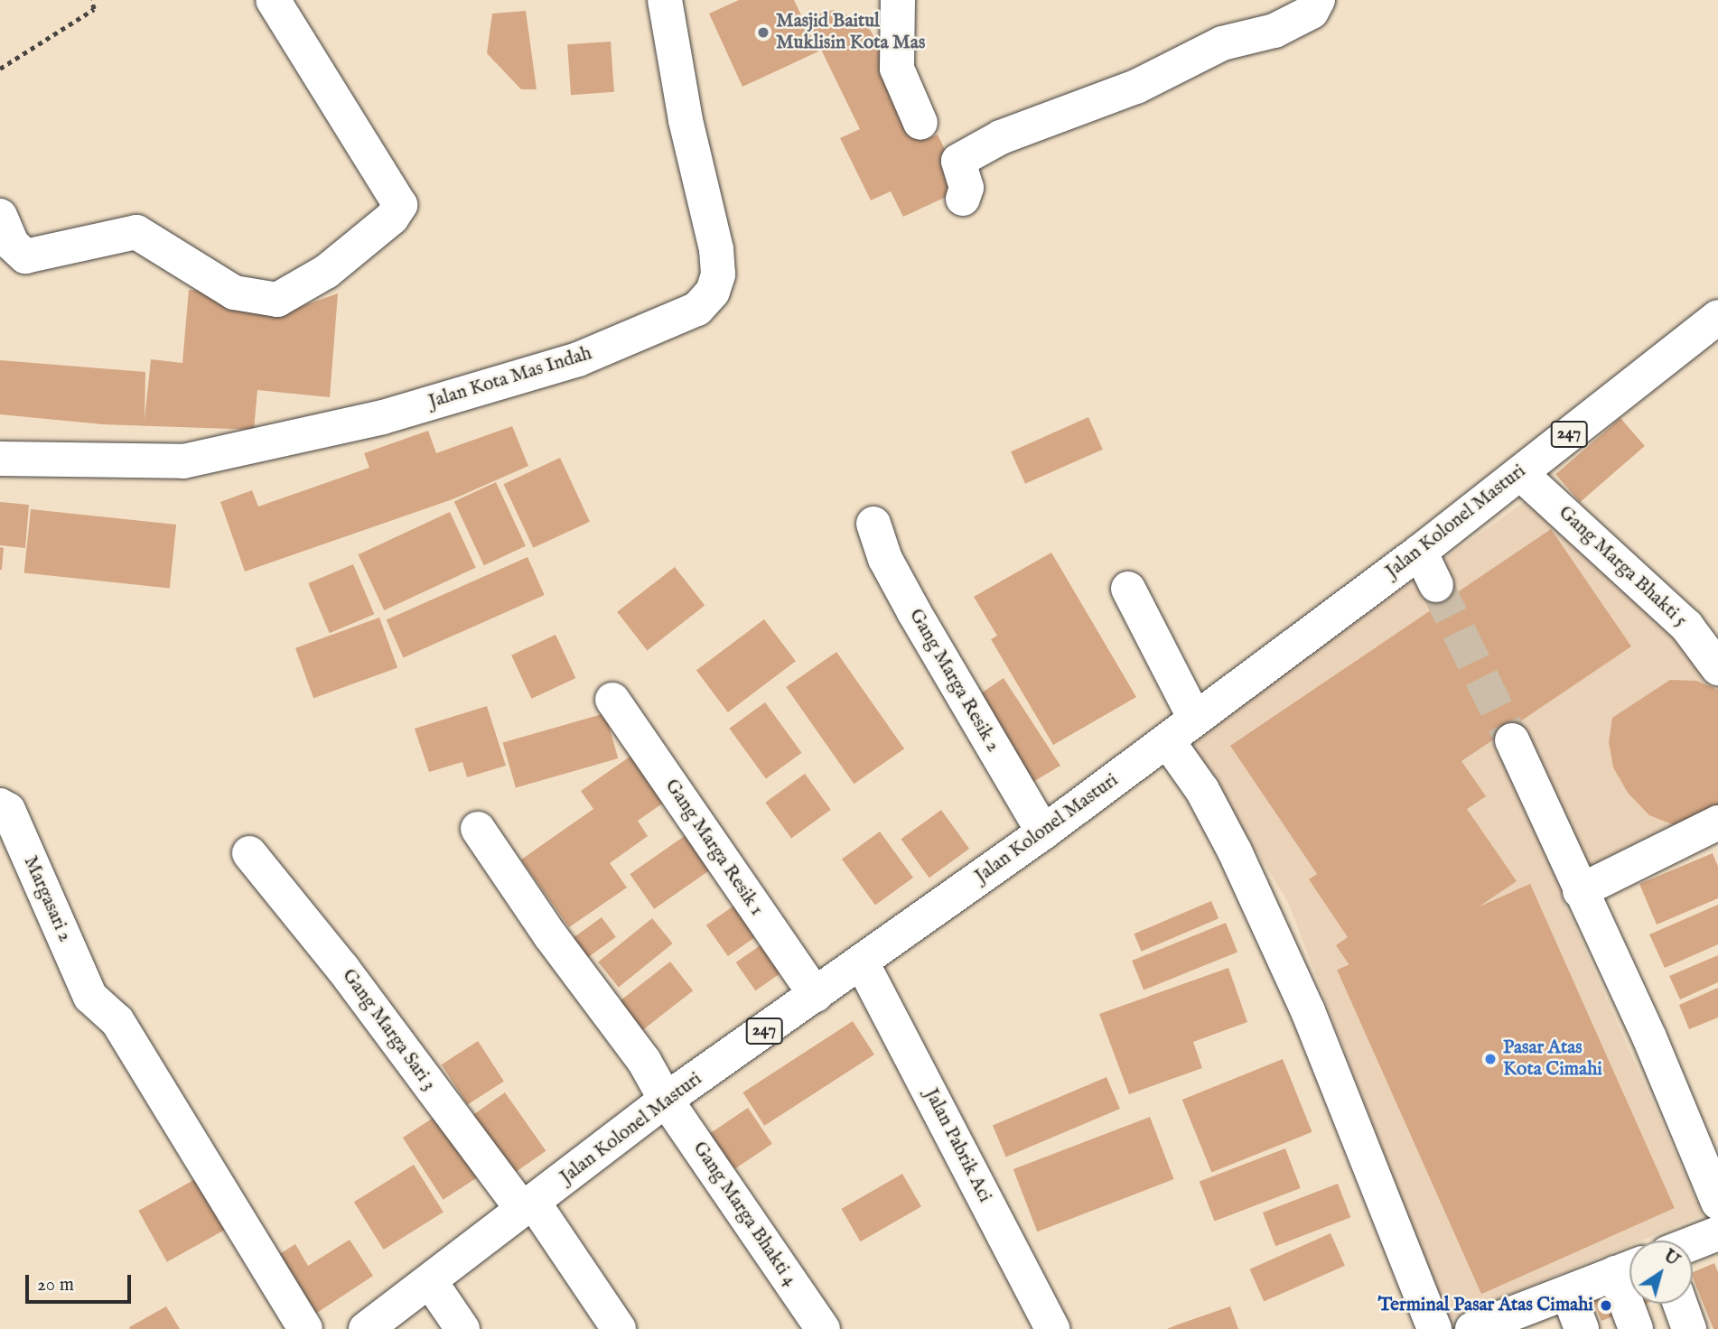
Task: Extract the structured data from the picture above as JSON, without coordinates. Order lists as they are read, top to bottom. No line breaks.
{"streets":{"street":["Jalan Kota Mas Indah","247","Jalan Kolonel Masturi","Gang Marga Bhakti 5","Gang Marga Resik 2","Gang Marga Resik 1","Margasari 2","Gang Marga Sari 3","Jalan Pabrik Aci","Gang Marga Bhakti 4"]},"crossings":[["Jalan Kolonel Masturi","Gang Marga Bhakti 5"],["Jalan Kolonel Masturi","Gang Marga Resik 2"],["Jalan Kolonel Masturi","Gang Marga Resik 1"],["Jalan Kolonel Masturi","Gang Marga Sari 3"],["Jalan Kolonel Masturi","Jalan Pabrik Aci"],["Jalan Kolonel Masturi","Gang Marga Bhakti 4"]],"places":["Masjid Baitul Muklisin Kota Mas","Pasar Atas Kota Cimahi","Terminal Pasar Atas Cimahi"],"scale_bar":"20 m","north":"top right"}
